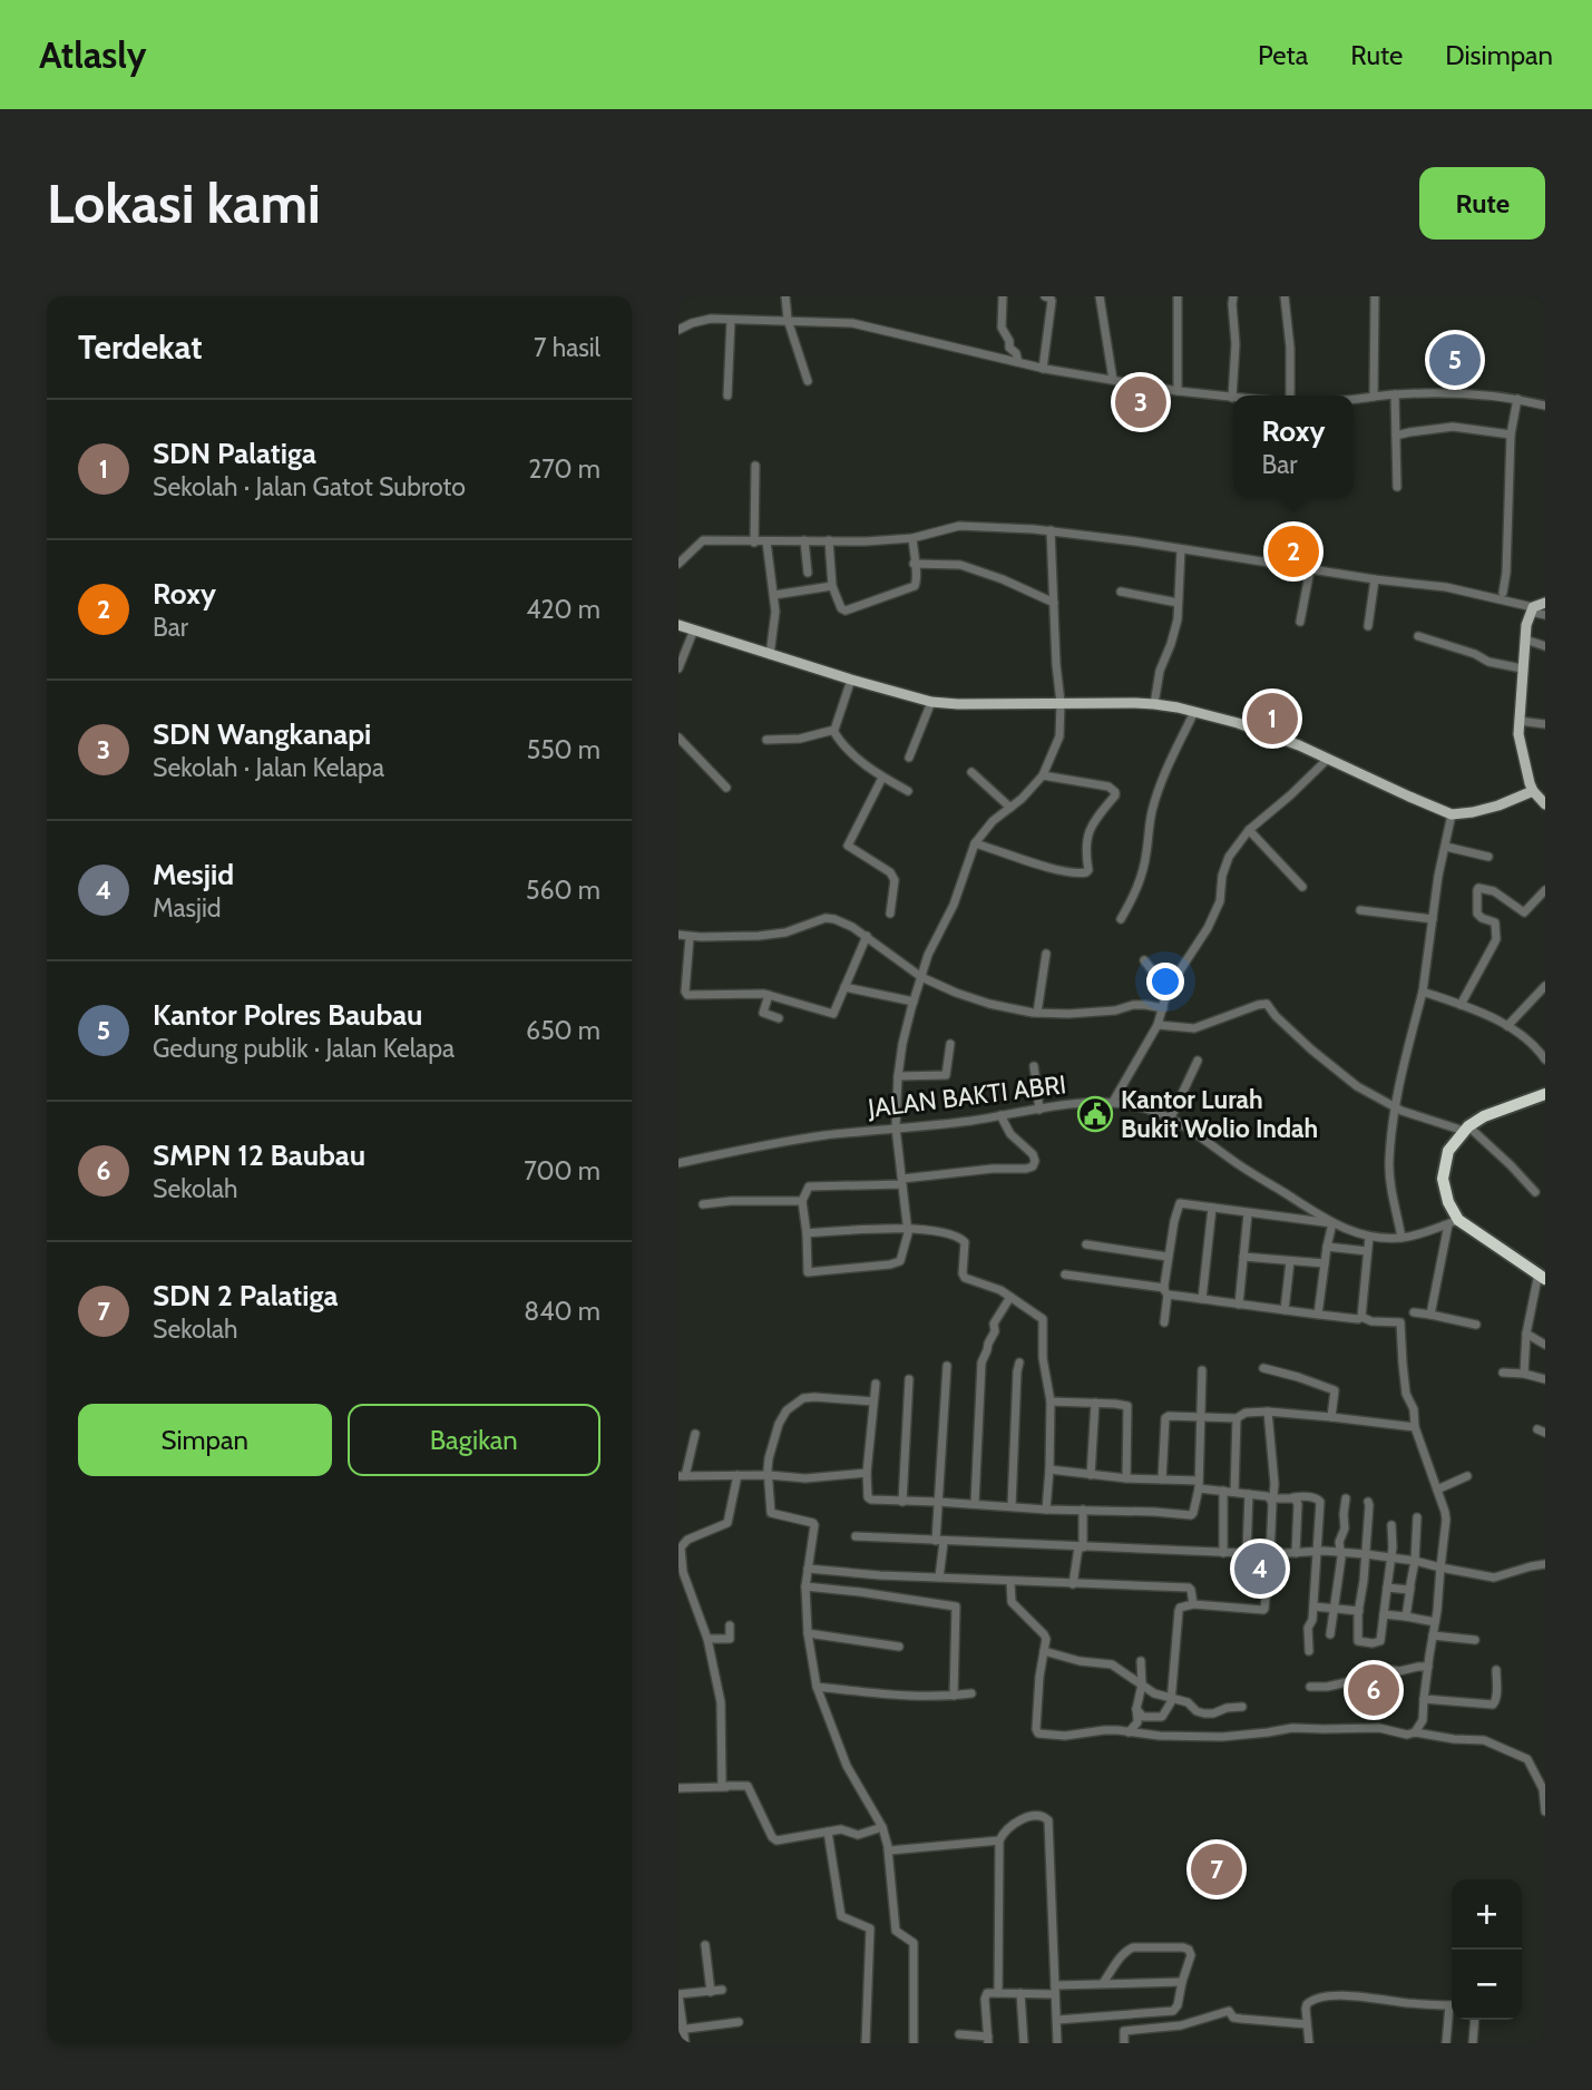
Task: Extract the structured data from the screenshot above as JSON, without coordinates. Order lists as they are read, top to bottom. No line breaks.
{"streets":{"street":["JALAN BAKTI ABRI"]},"places":{"public building":["Kantor Lurah Bukit Wolio Indah"]},"page":{"header":"Atlasly","nav":["Peta","Rute","Disimpan"],"buttons":["Rute",["Simpan","Bagikan"]],"title":"Lokasi kami","heading":["Terdekat","7 hasil"],"pins":["5","3","2","1","4","6","7"],"popup":["Roxy","Bar"],"list":[{"mark":"1","name":"SDN Palatiga","note":"Sekolah · Jalan Gatot Subroto","value":"270 m"},{"mark":"2","name":"Roxy","note":"Bar","value":"420 m"},{"mark":"3","name":"SDN Wangkanapi","note":"Sekolah · Jalan Kelapa","value":"550 m"},{"mark":"4","name":"Mesjid","note":"Masjid","value":"560 m"},{"mark":"5","name":"Kantor Polres Baubau","note":"Gedung publik · Jalan Kelapa","value":"650 m"},{"mark":"6","name":"SMPN 12 Baubau","note":"Sekolah","value":"700 m"},{"mark":"7","name":"SDN 2 Palatiga","note":"Sekolah","value":"840 m"}],"map_buttons":["+","−"]}}
